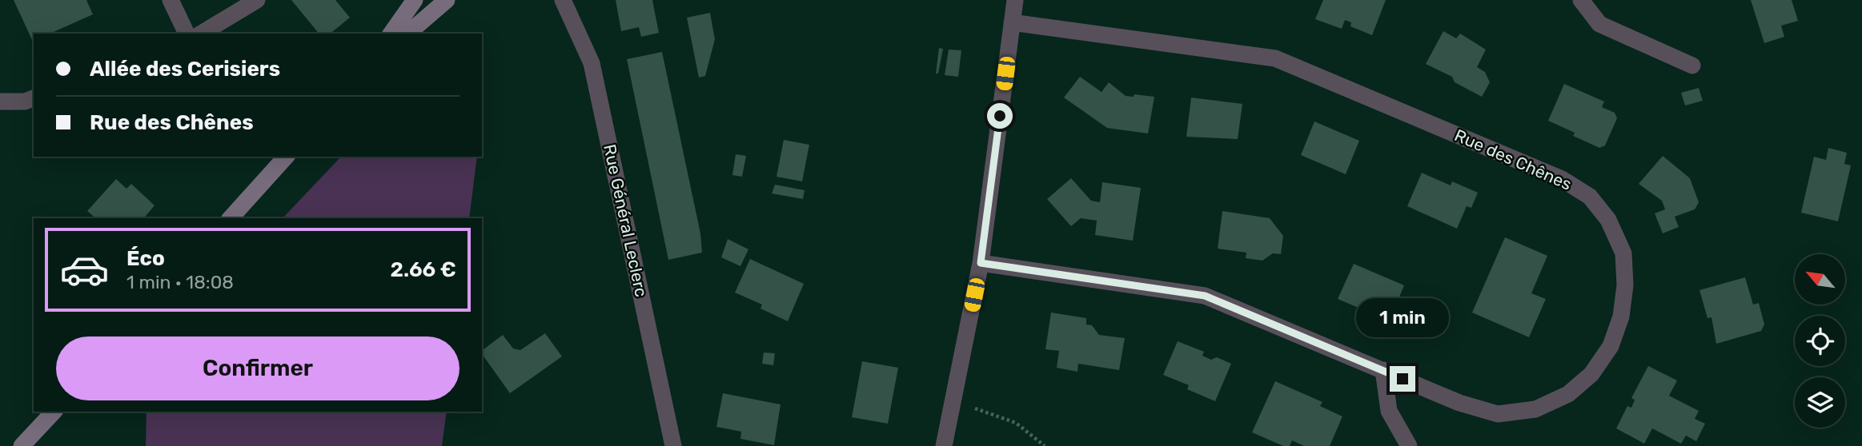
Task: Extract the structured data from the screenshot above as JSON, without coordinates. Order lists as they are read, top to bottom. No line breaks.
{"streets":{"street":["Rue des Chênes","Rue Général Leclerc"]},"north":"top left","page":{"banner":["Allée des Cerisiers","Rue des Chênes"],"list":[{"name":"Éco","note":"1 min · 18:08","value":"2.66 €"}],"bubble":"1 min","buttons":"Confirmer"}}
